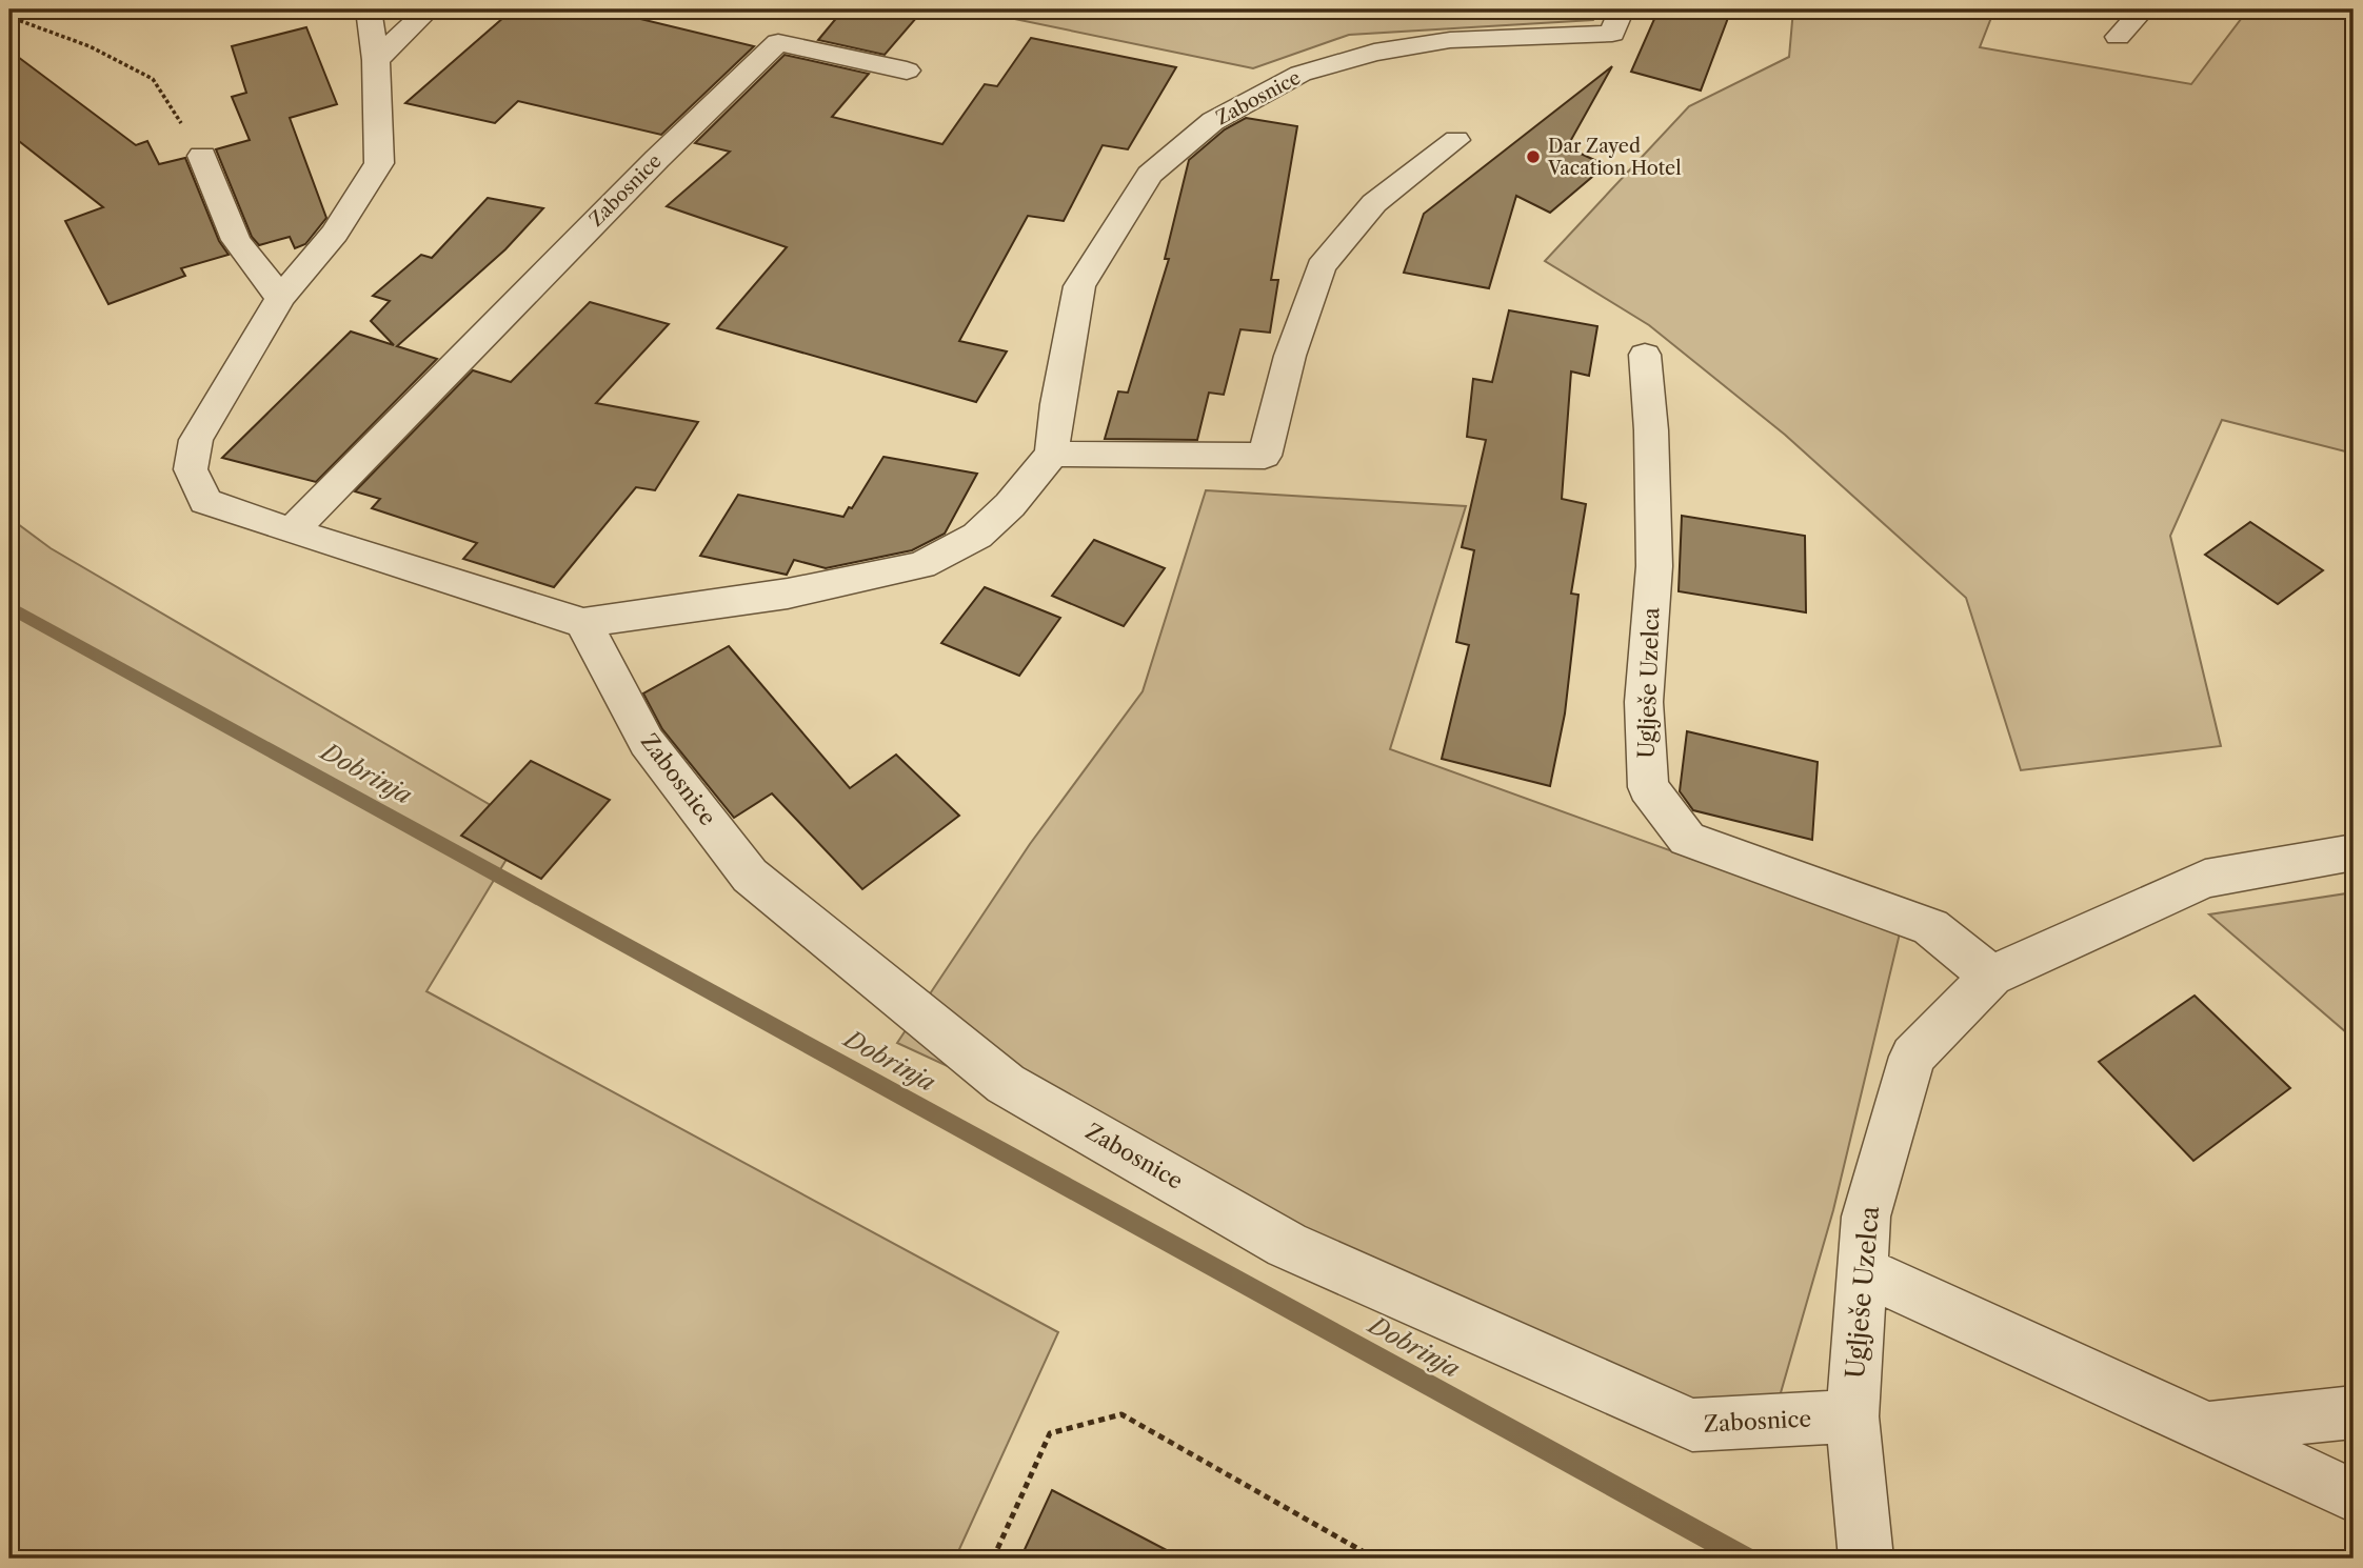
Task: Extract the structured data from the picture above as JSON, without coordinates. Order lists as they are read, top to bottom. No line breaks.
{"streets":{"street":["Zabosnice","Uglješe Uzelca"]},"crossings":[["Zabosnice","Uglješe Uzelca"]],"water":["Dobrinja"],"places":["Dar Zayed Vacation Hotel"]}
